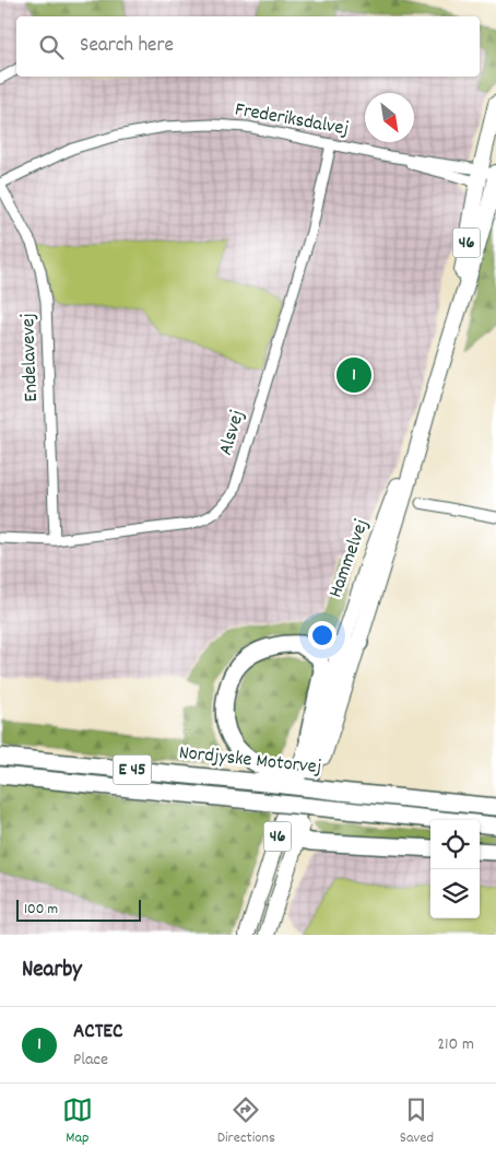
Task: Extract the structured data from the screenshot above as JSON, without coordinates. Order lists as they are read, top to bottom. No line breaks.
{"streets":{"highway":["Nordjyske Motorvej","E 45"],"main road":["46","Hammelvej"],"street":["Frederiksdalvej","Endelavevej","Alsvej"]},"crossings":[["Frederiksdalvej","Endelavevej"],["Frederiksdalvej","Alsvej"],["Frederiksdalvej","Hammelvej"],["Endelavevej","Alsvej"]],"scale_bar":"100 m","north":"bottom right","page":{"search":"Search here","pins":"1","scale":"100 m","heading":"Nearby","list":[{"mark":"1","name":"ACTEC","note":"Place","value":"210 m"}],"nav":["Map","Directions","Saved"]}}
